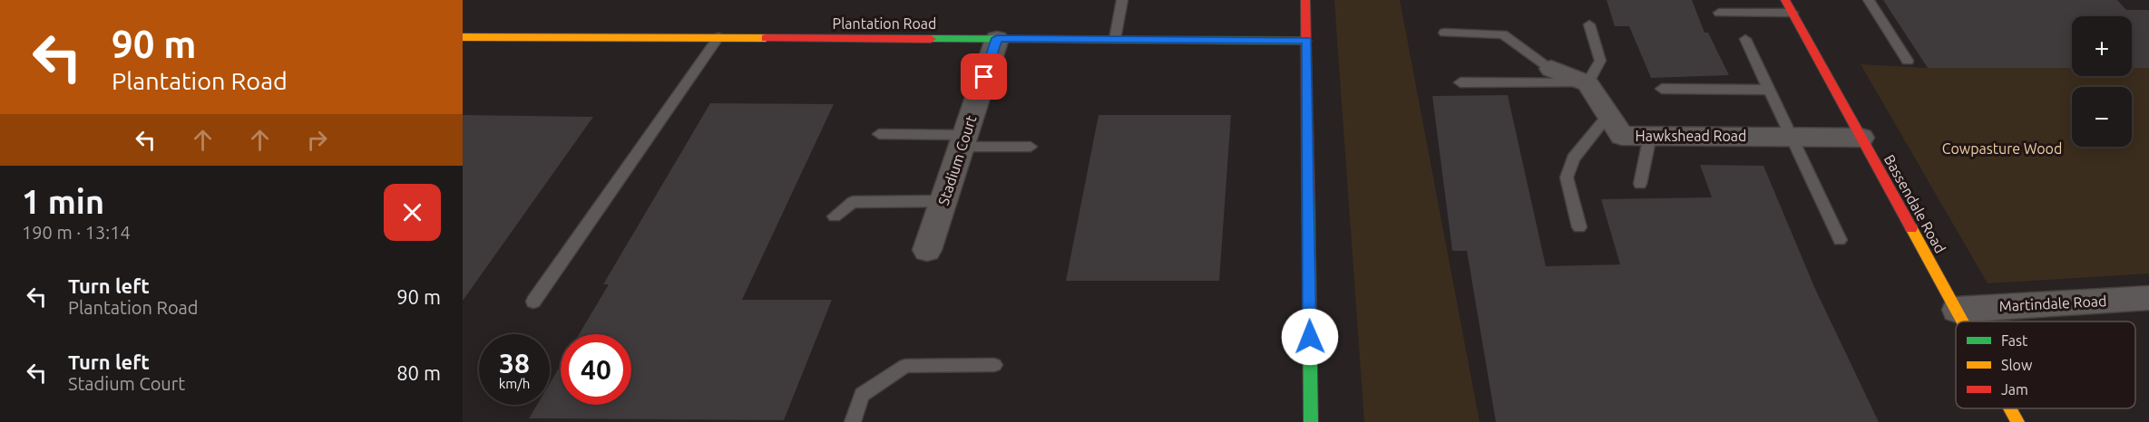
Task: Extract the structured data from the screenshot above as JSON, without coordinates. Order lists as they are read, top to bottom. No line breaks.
{"streets":{"street":["Plantation Road","Hawkshead Road","Stadium Court","Bassendale Road","Martindale Road"]},"crossings":[["Plantation Road","Stadium Court"],["Hawkshead Road","Bassendale Road"],["Bassendale Road","Martindale Road"]],"parks":["Cowpasture Wood"],"legend":["Fast","Slow","Jam"],"page":{"turn":["90 m","Plantation Road"],"map_buttons":["+","−"],"heading":["1 min","190 m · 13:14"],"list":[{"name":"Turn left","note":"Plantation Road","value":"90 m"},{"name":"Turn left","note":"Stadium Court","value":"80 m"}],"speed":"38 km/h","limit":"40"}}
